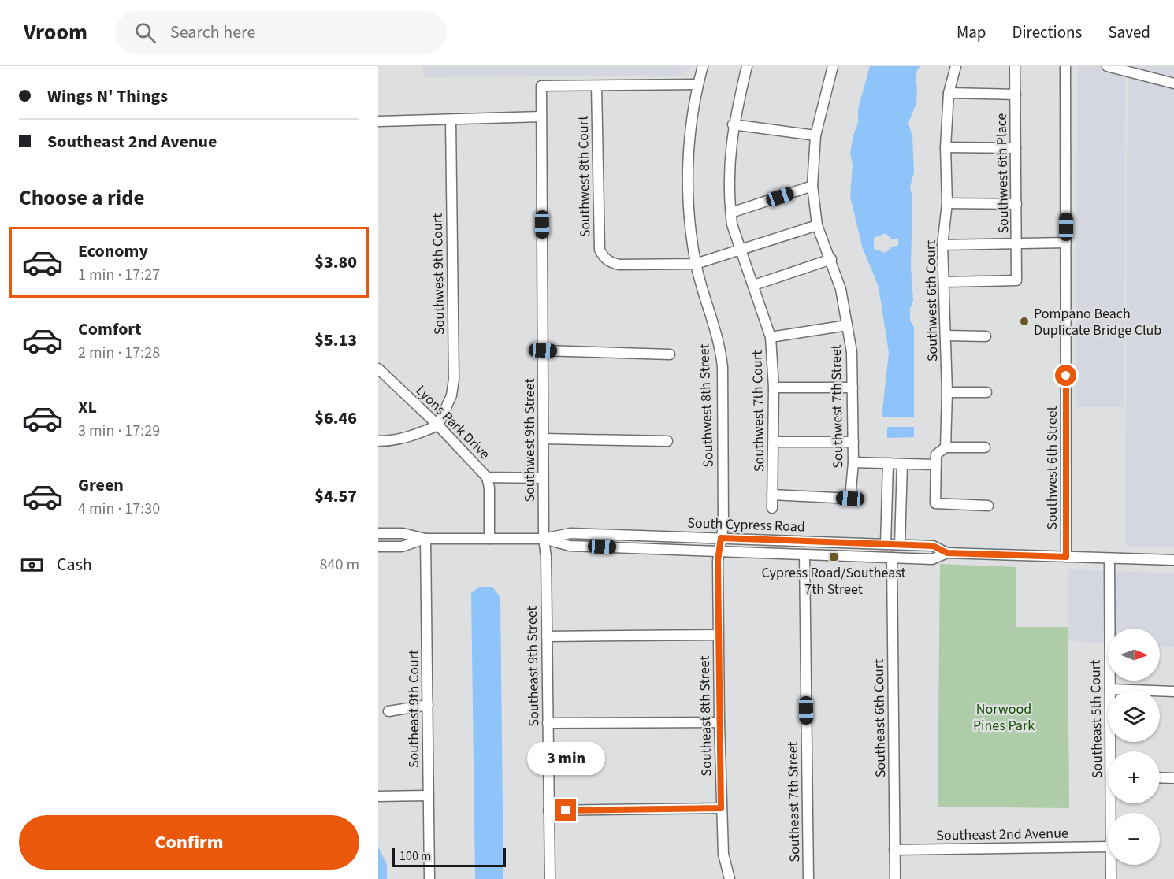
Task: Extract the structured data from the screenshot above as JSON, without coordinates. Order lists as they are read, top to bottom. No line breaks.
{"streets":{"street":["Southwest 6th Place","Southwest 8th Court","Southwest 9th Court","Southwest 6th Court","Southwest 8th Street","Southwest 7th Street","Southwest 7th Court","Lyons Park Drive","Southwest 9th Street","Southwest 6th Street","South Cypress Road","Southeast 9th Street","Southeast 9th Court","Southeast 8th Street","Southeast 6th Court","Southeast 5th Court","Southeast 7th Street","Southeast 2nd Avenue"]},"crossings":[["Southwest 6th Place","Southwest 6th Court"],["Southwest 8th Court","Southwest 8th Street"],["Southwest 8th Court","Southwest 9th Street"],["Southwest 9th Court","Lyons Park Drive"],["Southwest 8th Street","South Cypress Road"],["Southwest 8th Street","Southeast 8th Street"],["Southwest 7th Street","Southwest 7th Court"],["Lyons Park Drive","Southwest 9th Street"],["Southwest 9th Street","South Cypress Road"],["Southwest 9th Street","Southeast 9th Street"],["Southwest 6th Street","South Cypress Road"],["South Cypress Road","Southeast 9th Street"],["South Cypress Road","Southeast 9th Court"],["South Cypress Road","Southeast 8th Street"],["South Cypress Road","Southeast 6th Court"],["South Cypress Road","Southeast 5th Court"],["South Cypress Road","Southeast 7th Street"],["Southeast 6th Court","Southeast 2nd Avenue"]],"parks":["Norwood Pines Park"],"places":{"other":["Pompano Beach Duplicate Bridge Club"],"transit":["Cypress Road/Southeast 7th Street"]},"scale_bar":"100 m","north":"right","page":{"header":"Vroom","search":"Search here","nav":["Map","Directions","Saved"],"banner":["Wings N' Things","Southeast 2nd Avenue"],"heading":"Choose a ride","list":[{"name":"Economy","note":"1 min · 17:27","value":"$3.80"},{"name":"Comfort","note":"2 min · 17:28","value":"$5.13"},{"name":"XL","note":"3 min · 17:29","value":"$6.46"},{"name":"Green","note":"4 min · 17:30","value":"$4.57"}],"pay":["Cash","840 m"],"map_buttons":["+","−"],"bubble":"3 min","buttons":"Confirm","scale":"100 m"}}
